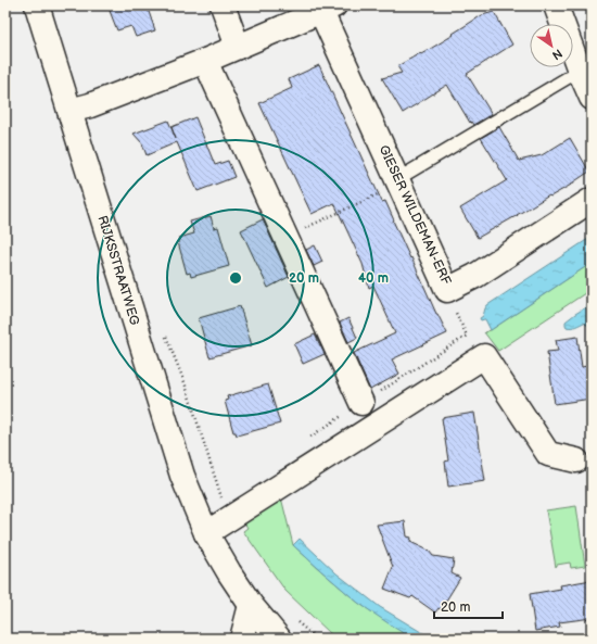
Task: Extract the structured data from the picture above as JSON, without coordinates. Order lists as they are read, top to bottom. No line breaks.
{"streets":{"street":["GIESER WILDEMAN-ERF","RIJKSSTRAATWEG"]},"crossings":[["GIESER WILDEMAN-ERF","RIJKSSTRAATWEG"]],"scale_bar":"20 m","north":"bottom right","rings":["20 m","40 m"]}
